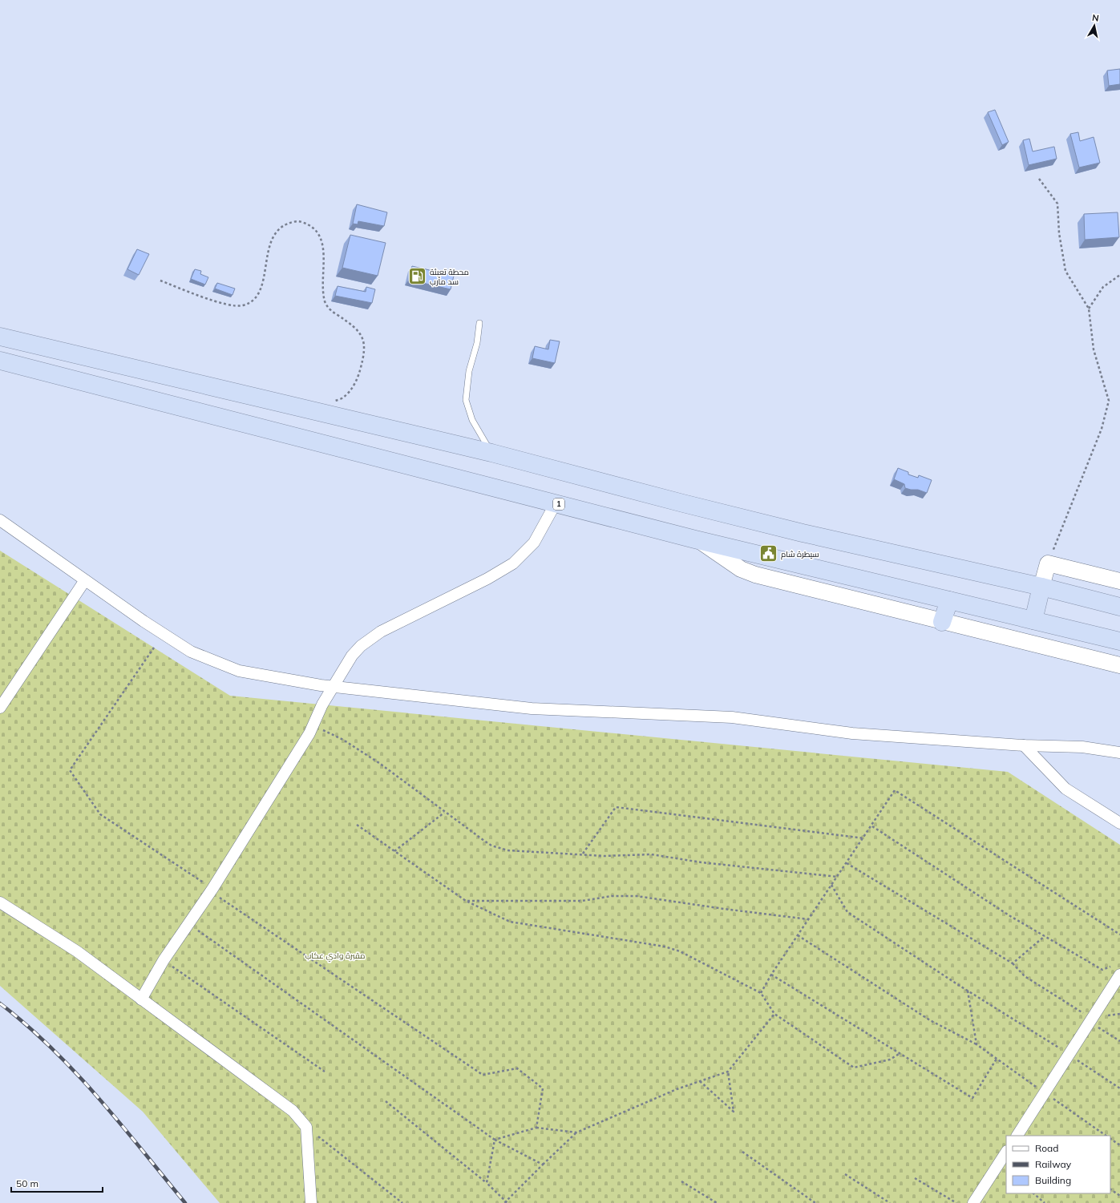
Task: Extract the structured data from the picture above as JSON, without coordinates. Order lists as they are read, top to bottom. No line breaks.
{"streets":{"highway":["1"]},"parks":["مقبرة وادي عكاب"],"places":{"fuel station":["محطة تعبئة سد مأرب"],"public building":["سيطرة شام"]},"legend":["Road","Railway","Building"],"scale_bar":"50 m","north":"top"}
